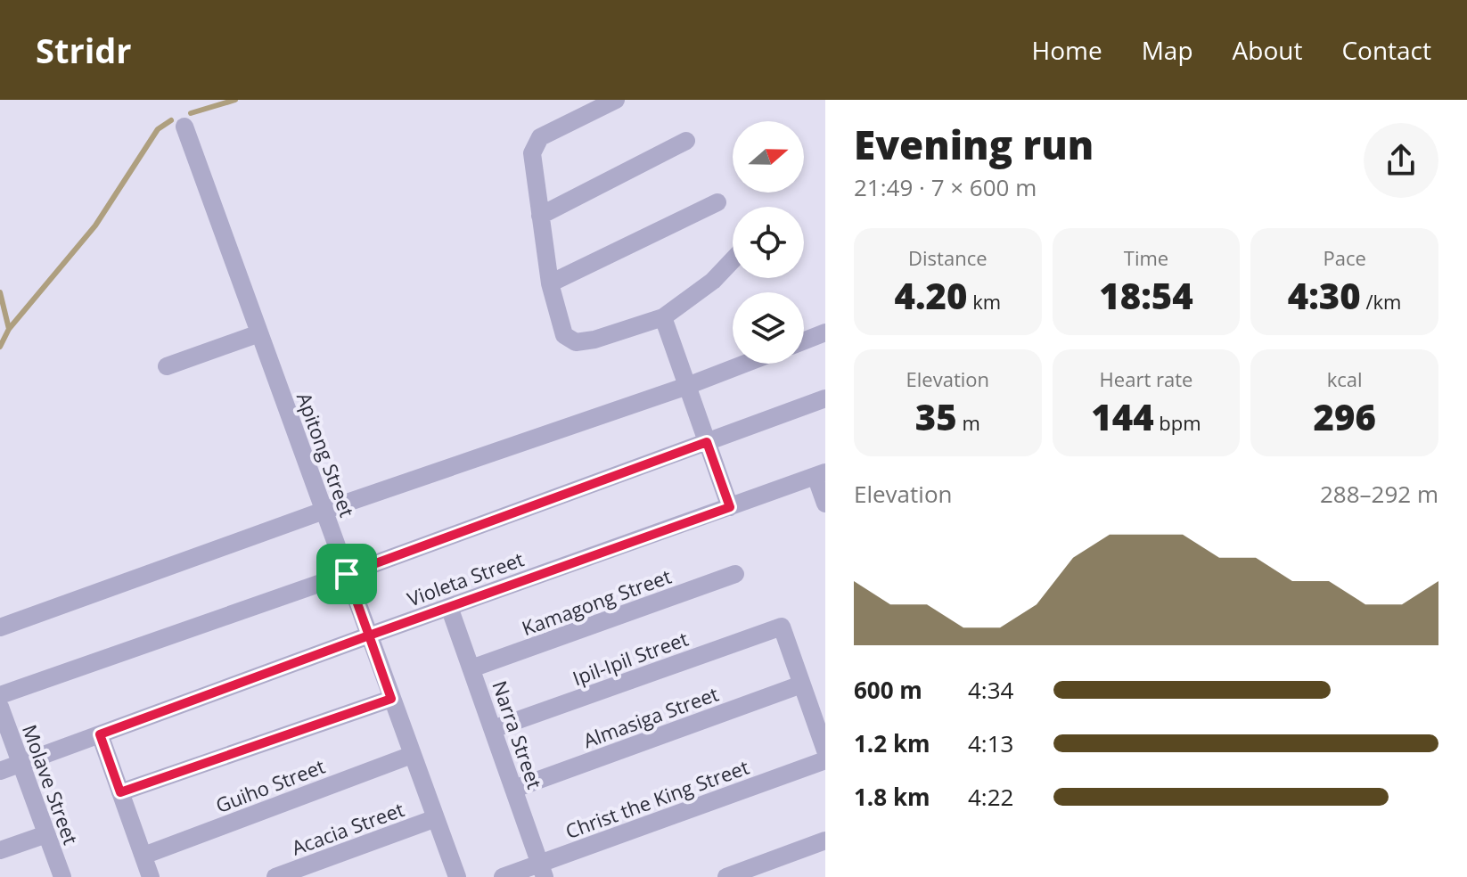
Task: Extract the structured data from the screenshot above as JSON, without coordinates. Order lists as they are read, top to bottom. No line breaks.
{"streets":{"street":["Apitong Street","Violeta Street","Kamagong Street","Ipil-Ipil Street","Almasiga Street","Narra Street","Molave Street","Guiho Street","Christ the King Street","Acacia Street"]},"crossings":[["Apitong Street","Violeta Street"],["Apitong Street","Guiho Street"],["Apitong Street","Acacia Street"],["Violeta Street","Narra Street"],["Violeta Street","Molave Street"],["Kamagong Street","Narra Street"],["Ipil-Ipil Street","Almasiga Street"],["Ipil-Ipil Street","Narra Street"],["Almasiga Street","Narra Street"],["Narra Street","Christ the King Street"]],"north":"right","page":{"header":"Stridr","nav":["Home","Map","About","Contact"],"heading":["Evening run","21:49 · 7 × 600 m"],"stats":[["Distance","4.20 km"],["Time","18:54"],["Pace","4:30 /km"],["Elevation","35 m"],["Heart rate","144 bpm"],["kcal","296"]],"chart":["Elevation","288–292 m"],"list":[{"name":"600 m","note":"4:34"},{"name":"1.2 km","note":"4:13"},{"name":"1.8 km","note":"4:22"}]}}
